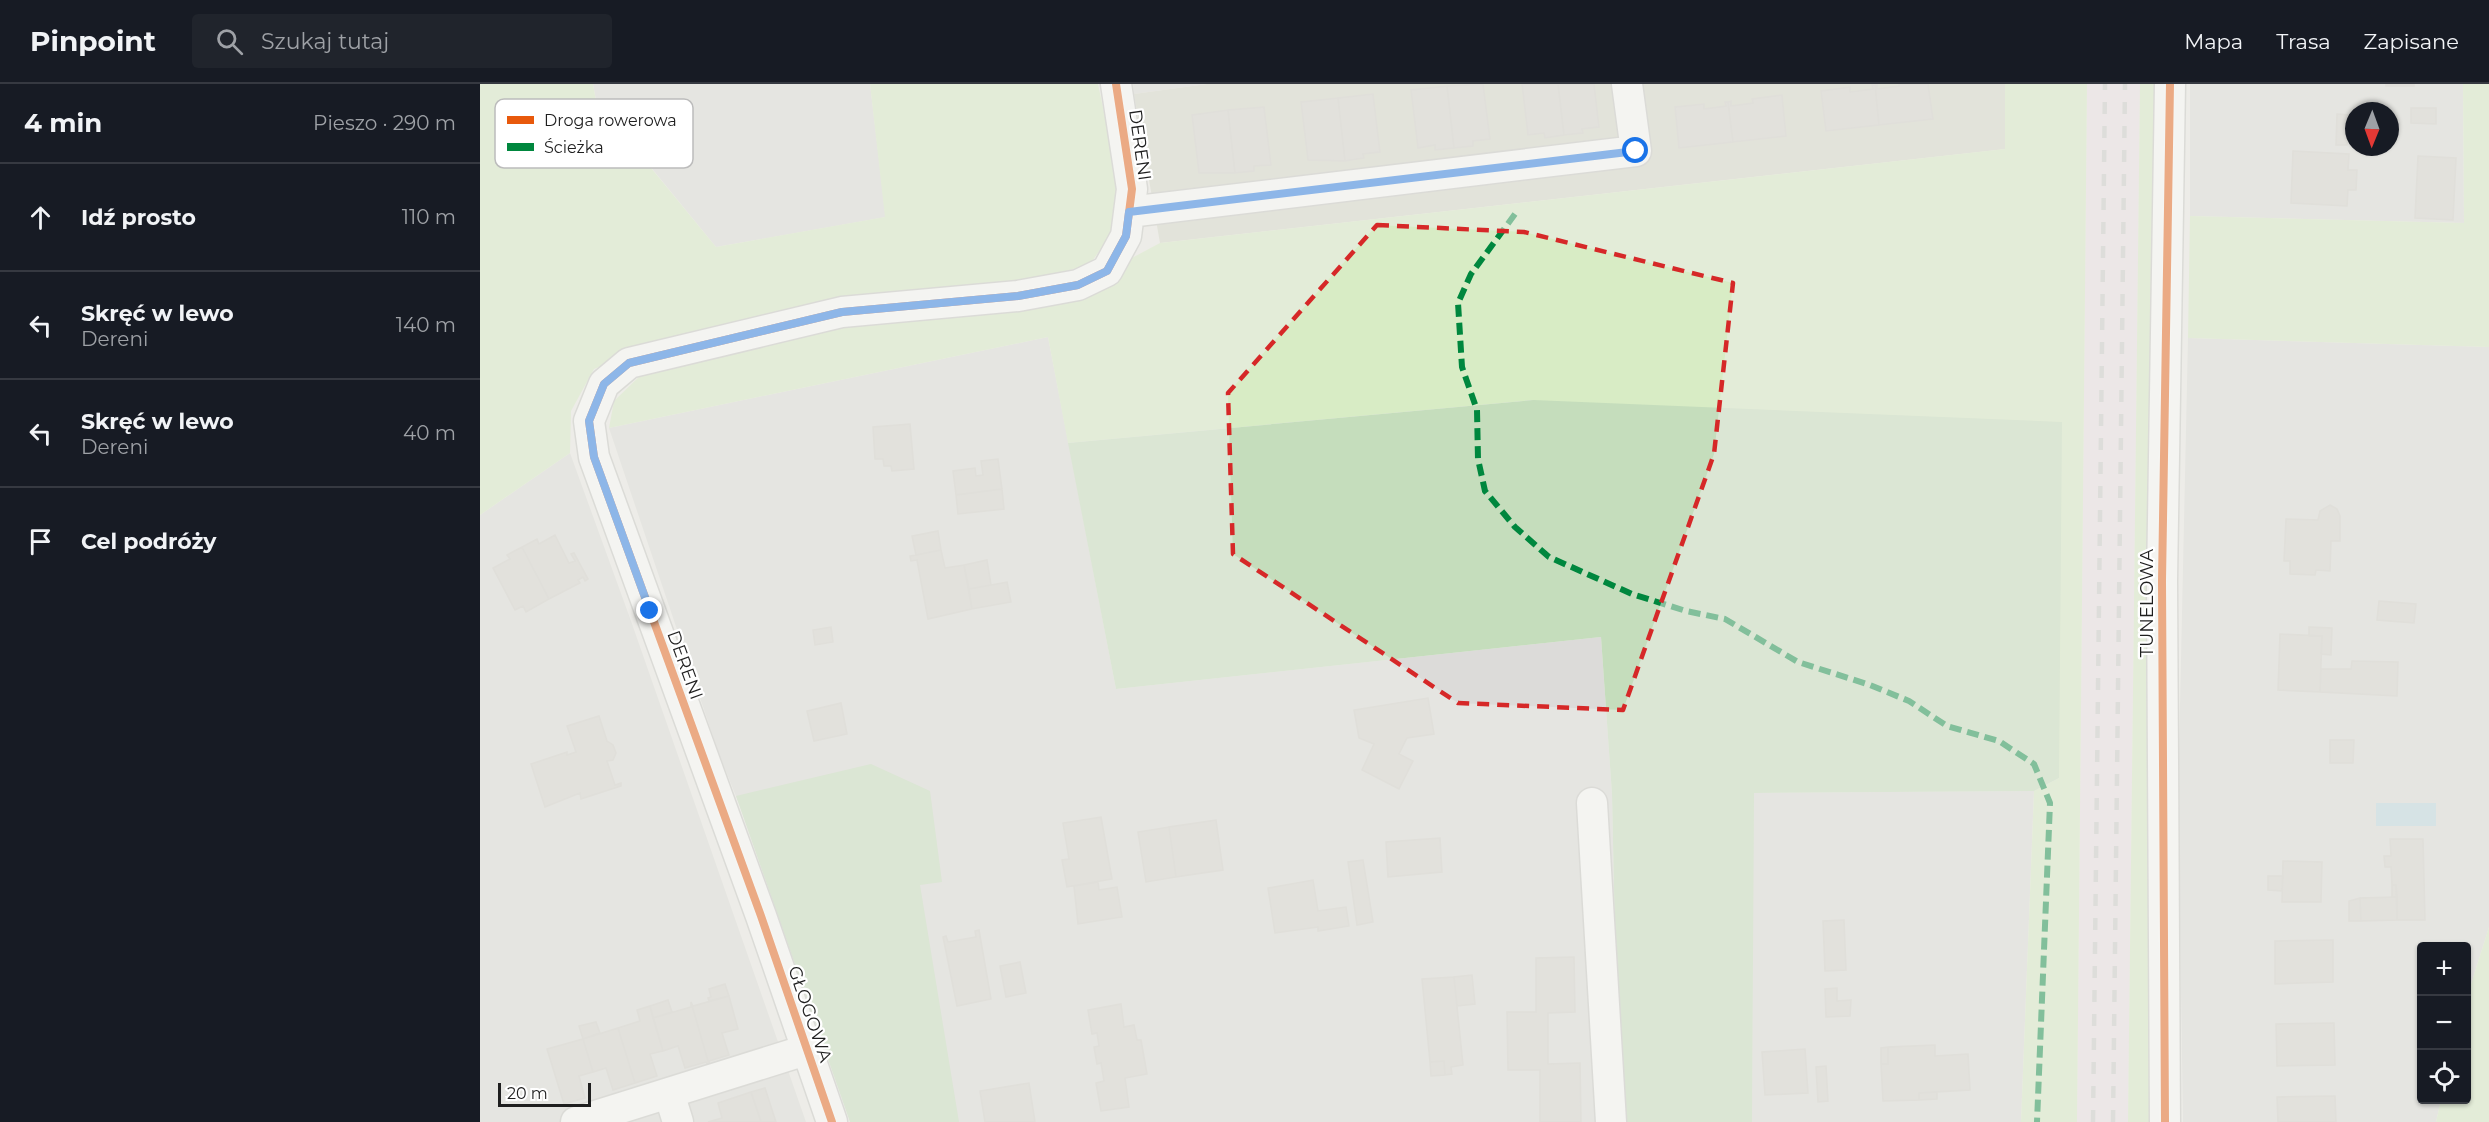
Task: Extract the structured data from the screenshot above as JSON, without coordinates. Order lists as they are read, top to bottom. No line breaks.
{"streets":{"street":["DERENI","TUNELOWA","GŁOGOWA"]},"crossings":[["DERENI","GŁOGOWA"]],"legend":["Droga rowerowa","Ścieżka"],"scale_bar":"20 m","north":"bottom","page":{"header":"Pinpoint","search":"Szukaj tutaj","nav":["Mapa","Trasa","Zapisane"],"heading":["4 min","Pieszo · 290 m"],"list":[["Idź prosto","110 m"],["Skręć w lewo","Dereni","140 m"],["Skręć w lewo","Dereni","40 m"],"Cel podróży"],"map_buttons":["+","−"],"scale":"20 m"}}
